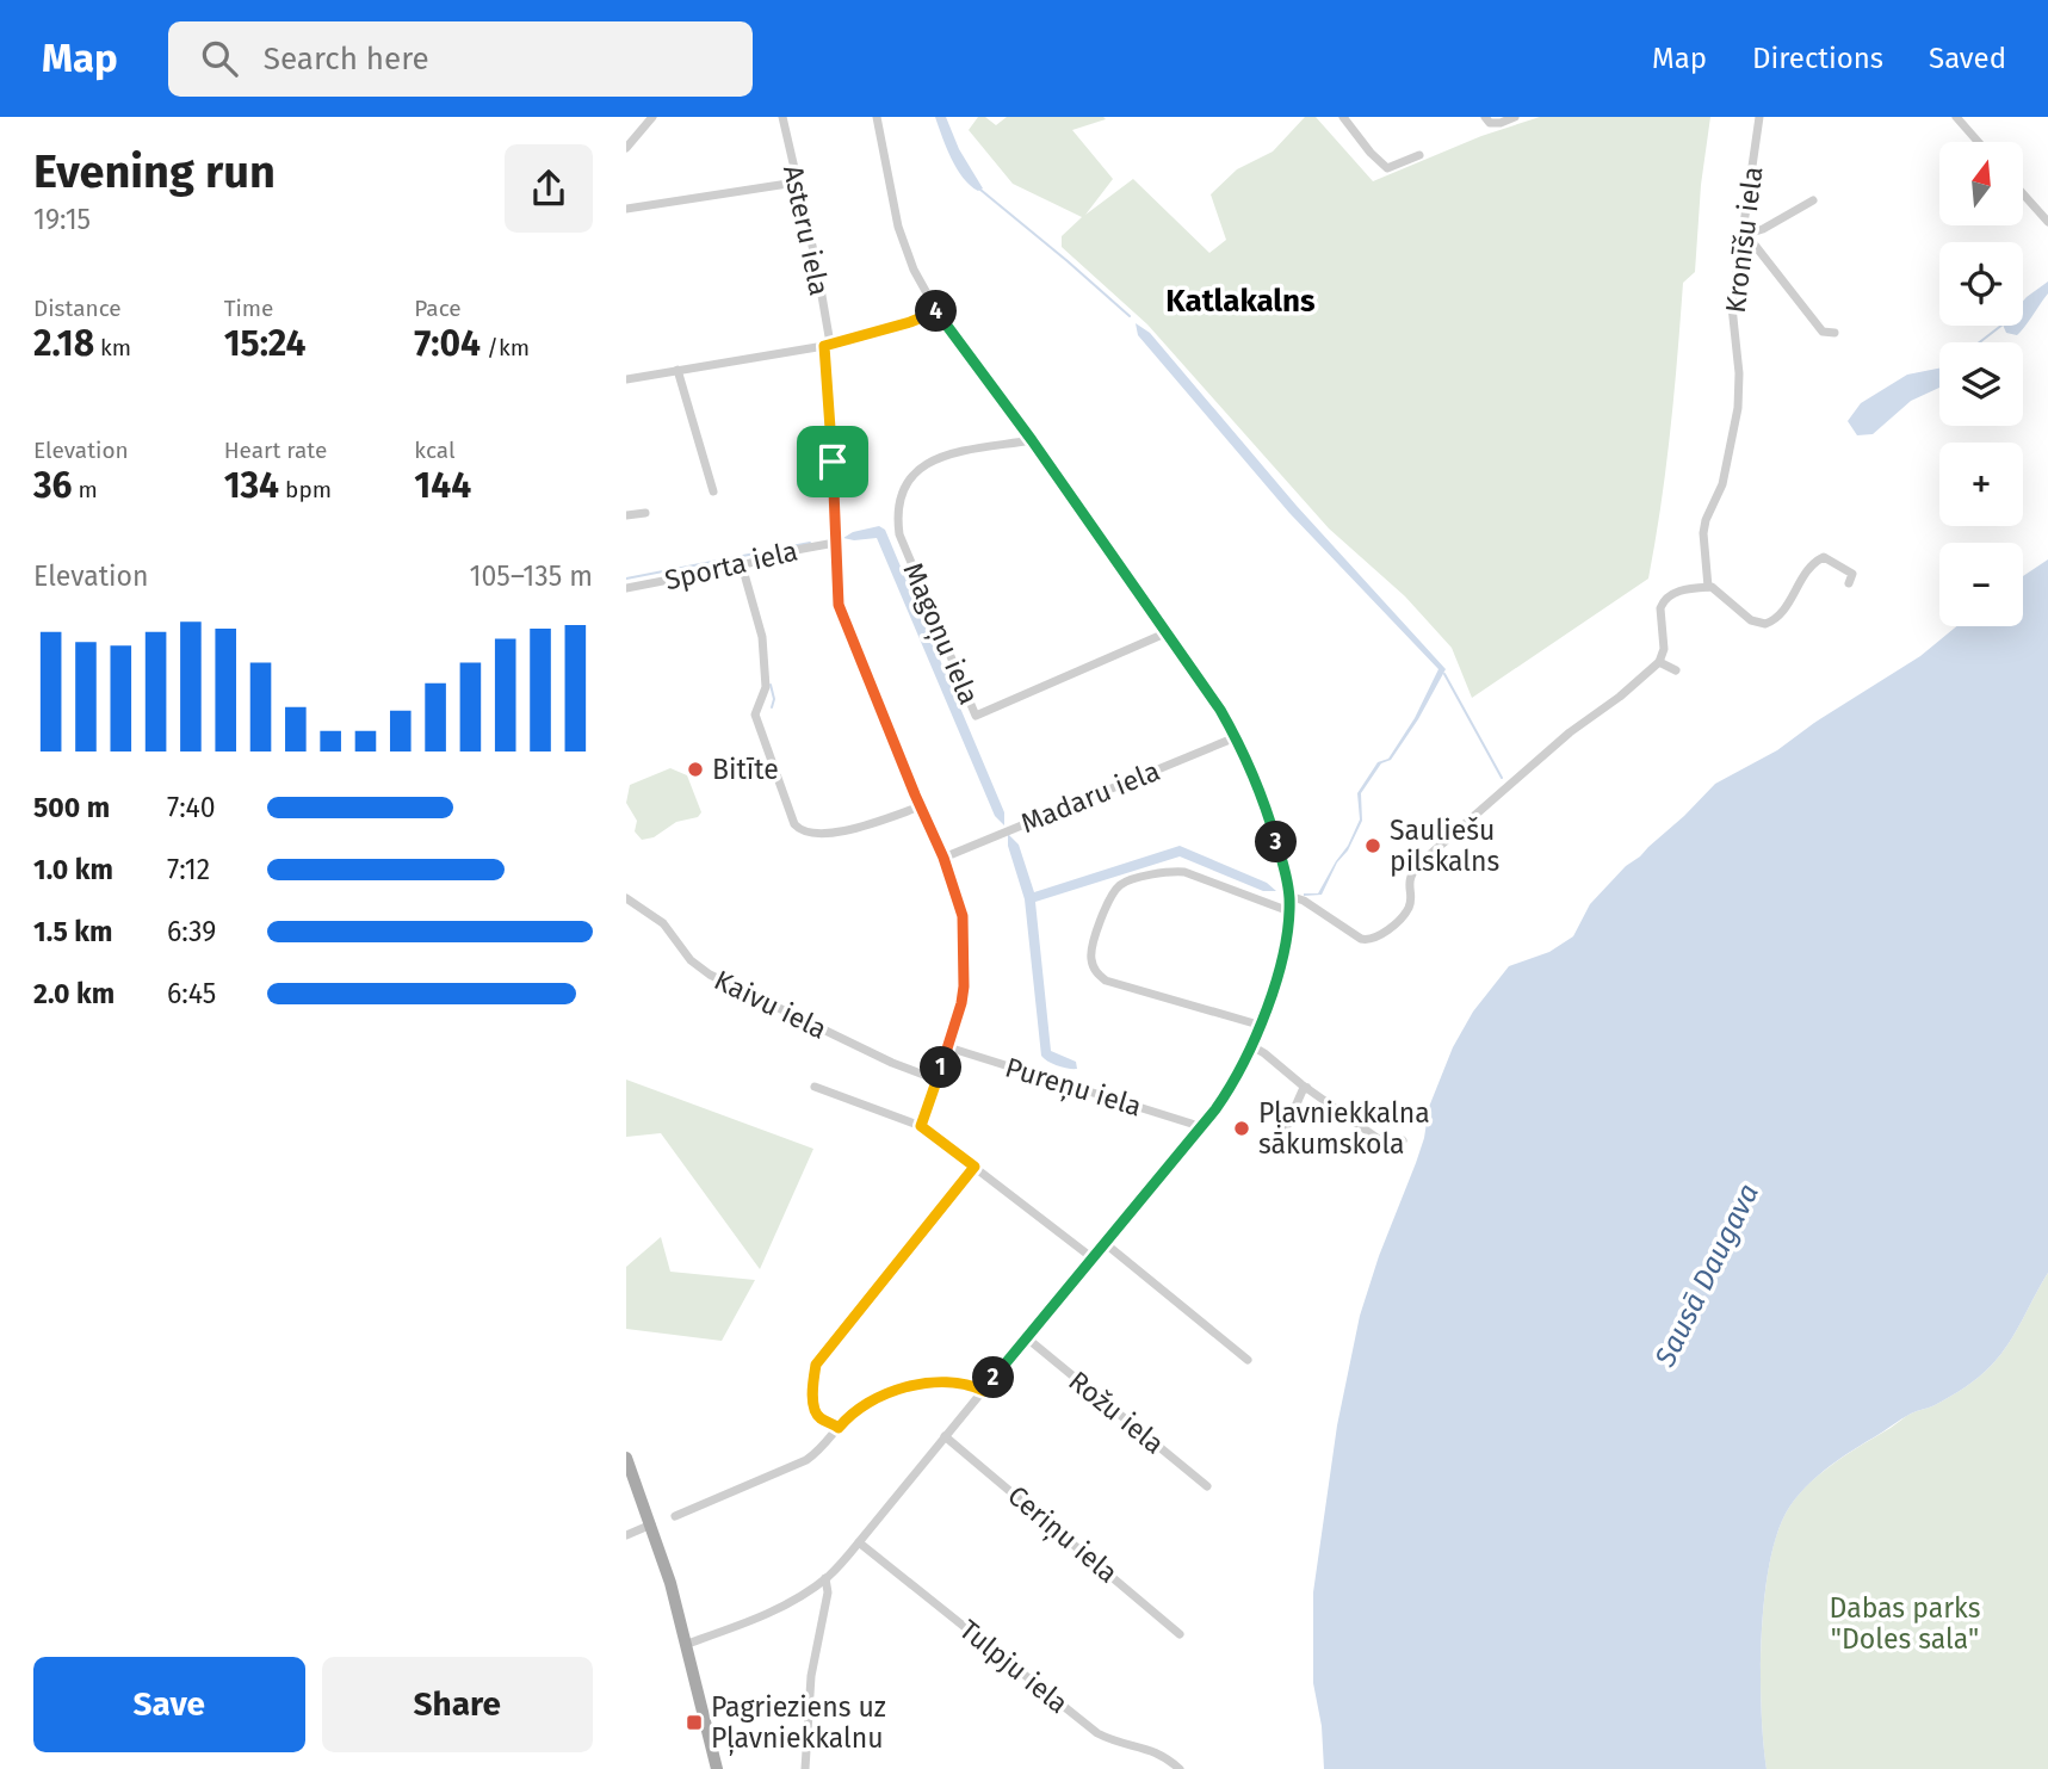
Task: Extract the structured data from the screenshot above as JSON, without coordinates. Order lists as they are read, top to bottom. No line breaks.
{"streets":{"street":["Asteru iela","Kronīšu iela","Sporta iela","Magoņu iela","Madaru iela","Kaivu iela","Pureņu iela","Rožu iela","Ceriņu iela","Tulpju iela"]},"crossings":[["Asteru iela","Sporta iela"],["Asteru iela","Madaru iela"],["Asteru iela","Kaivu iela"],["Asteru iela","Pureņu iela"]],"districts":["Katlakalns"],"water":["Sausā Daugava"],"parks":["Dabas parks \"Doles sala\""],"places":{"other":["Bitīte","Sauliešu pilskalns","Pļavniekkalna sākumskola"],"transit":["Pagrieziens uz Pļavniekkalnu"]},"north":"top","page":{"header":"Map","search":"Search here","nav":["Map","Directions","Saved"],"heading":["Evening run","19:15"],"map_buttons":["+","−"],"stats":[["Distance","2.18 km"],["Time","15:24"],["Pace","7:04 /km"],["Elevation","36 m"],["Heart rate","134 bpm"],["kcal","144"]],"pins":["4","3","1","2"],"chart":["Elevation","105–135 m"],"list":[{"name":"500 m","note":"7:40"},{"name":"1.0 km","note":"7:12"},{"name":"1.5 km","note":"6:39"},{"name":"2.0 km","note":"6:45"}],"buttons":["Save","Share"]}}
